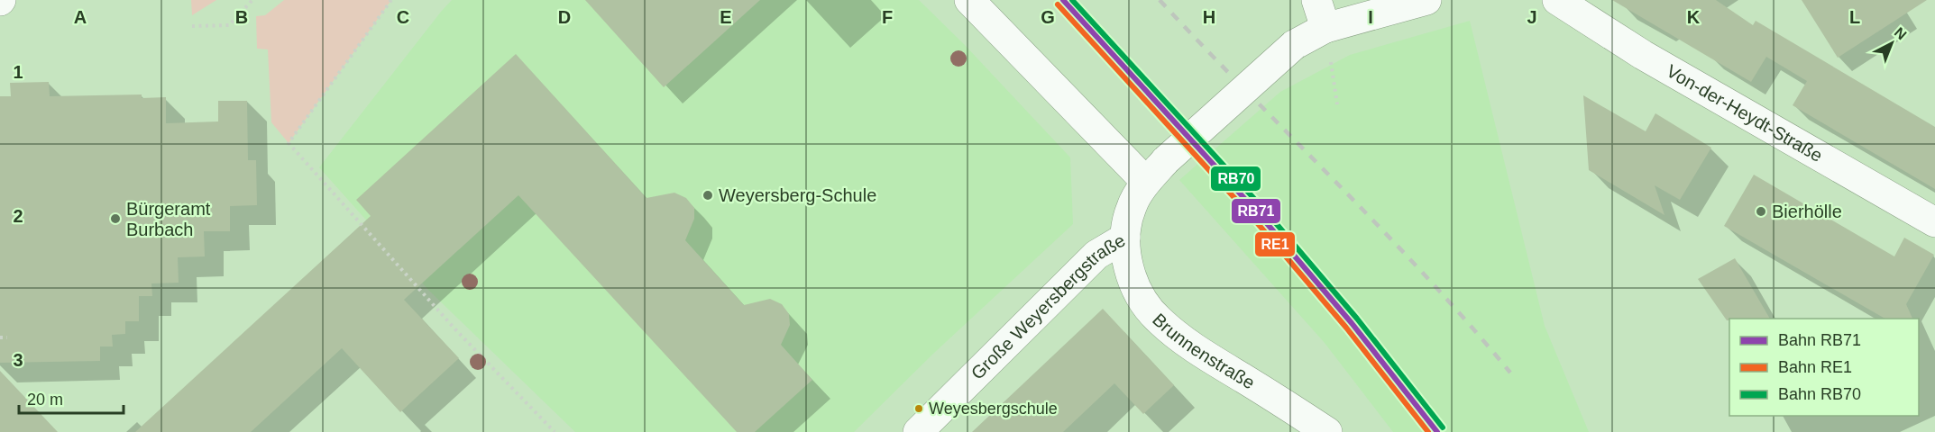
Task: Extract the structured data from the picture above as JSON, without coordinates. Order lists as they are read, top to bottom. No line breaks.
{"streets":{"street":["Von-der-Heydt-Straße","Große Weyersbergstraße","Brunnenstraße"]},"crossings":[["Große Weyersbergstraße","Brunnenstraße"]],"places":["Weyersberg-Schule","Bierhölle","Bürgeramt Burbach","Weyesbergschule"],"lines":["rail line RB71","rail line RB70","rail line RE1"],"legend":["Bahn RB71","Bahn RE1","Bahn RB70"],"scale_bar":"20 m","north":"top right","grid":{"columns":["A","B","C","D","E","F","G","H","I","J","K","L"],"rows":["1","2","3"]}}
